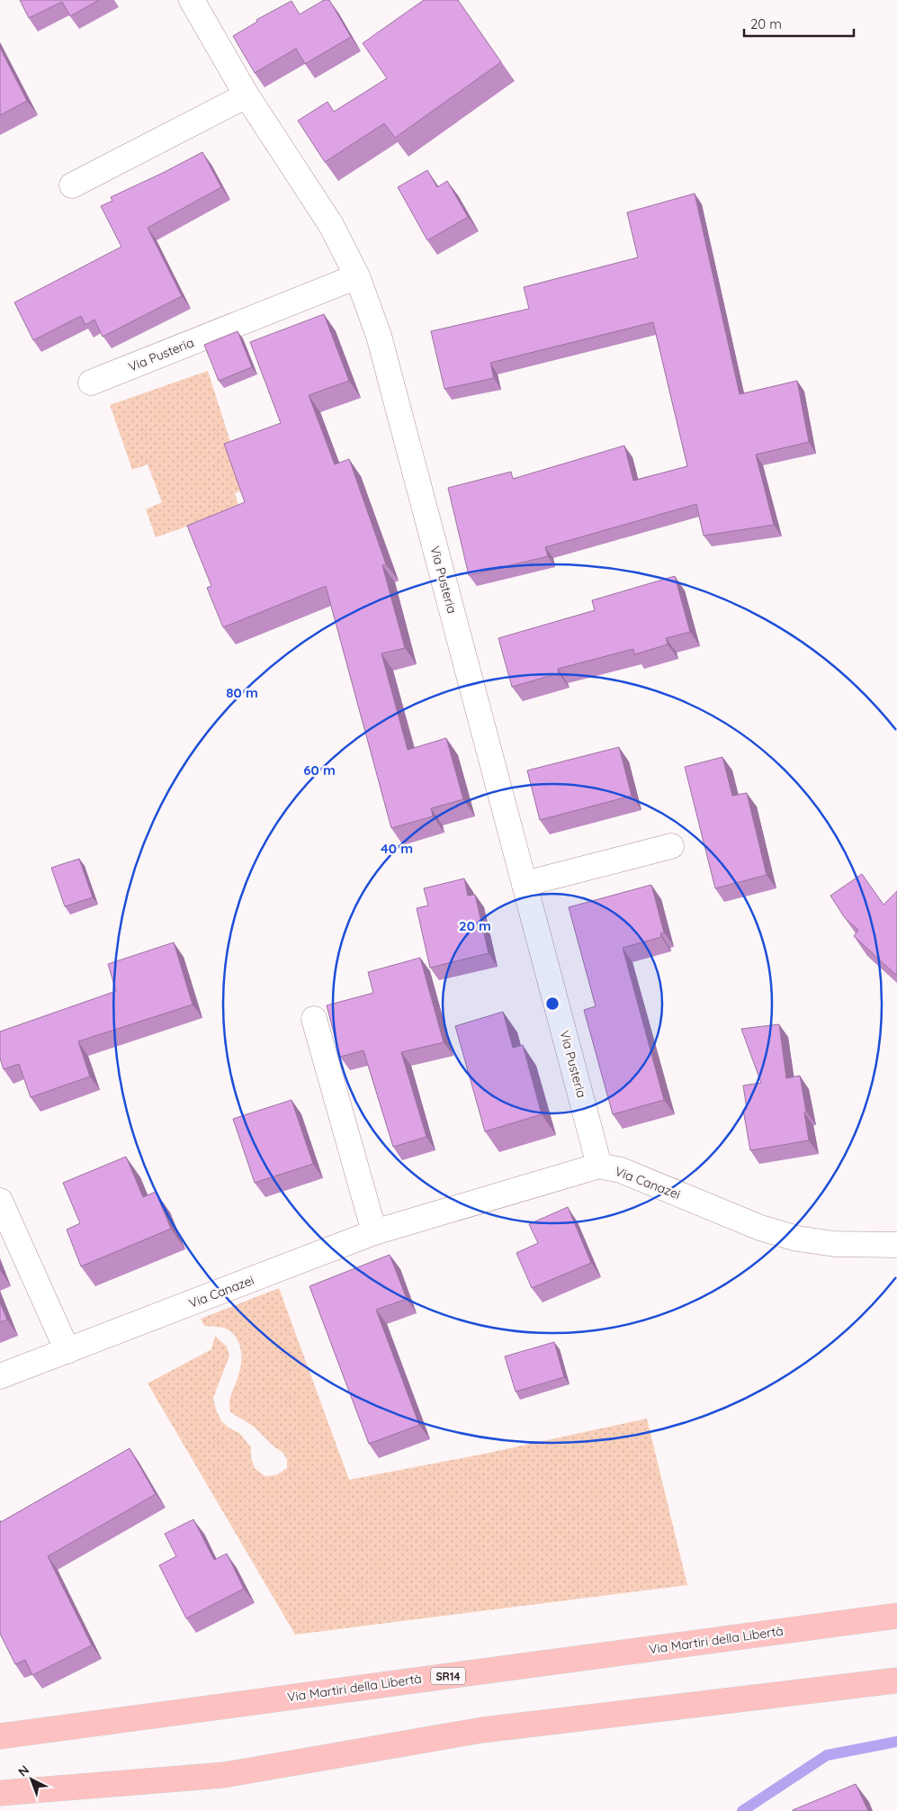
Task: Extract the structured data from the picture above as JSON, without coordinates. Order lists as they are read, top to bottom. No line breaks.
{"streets":{"main road":["Via Martiri della Libertà","SR14"],"street":["Via Pusteria","Via Canazei"]},"crossings":[["Via Pusteria","Via Canazei"]],"scale_bar":"20 m","north":"top left","rings":["80 m","60 m","40 m","20 m"]}
